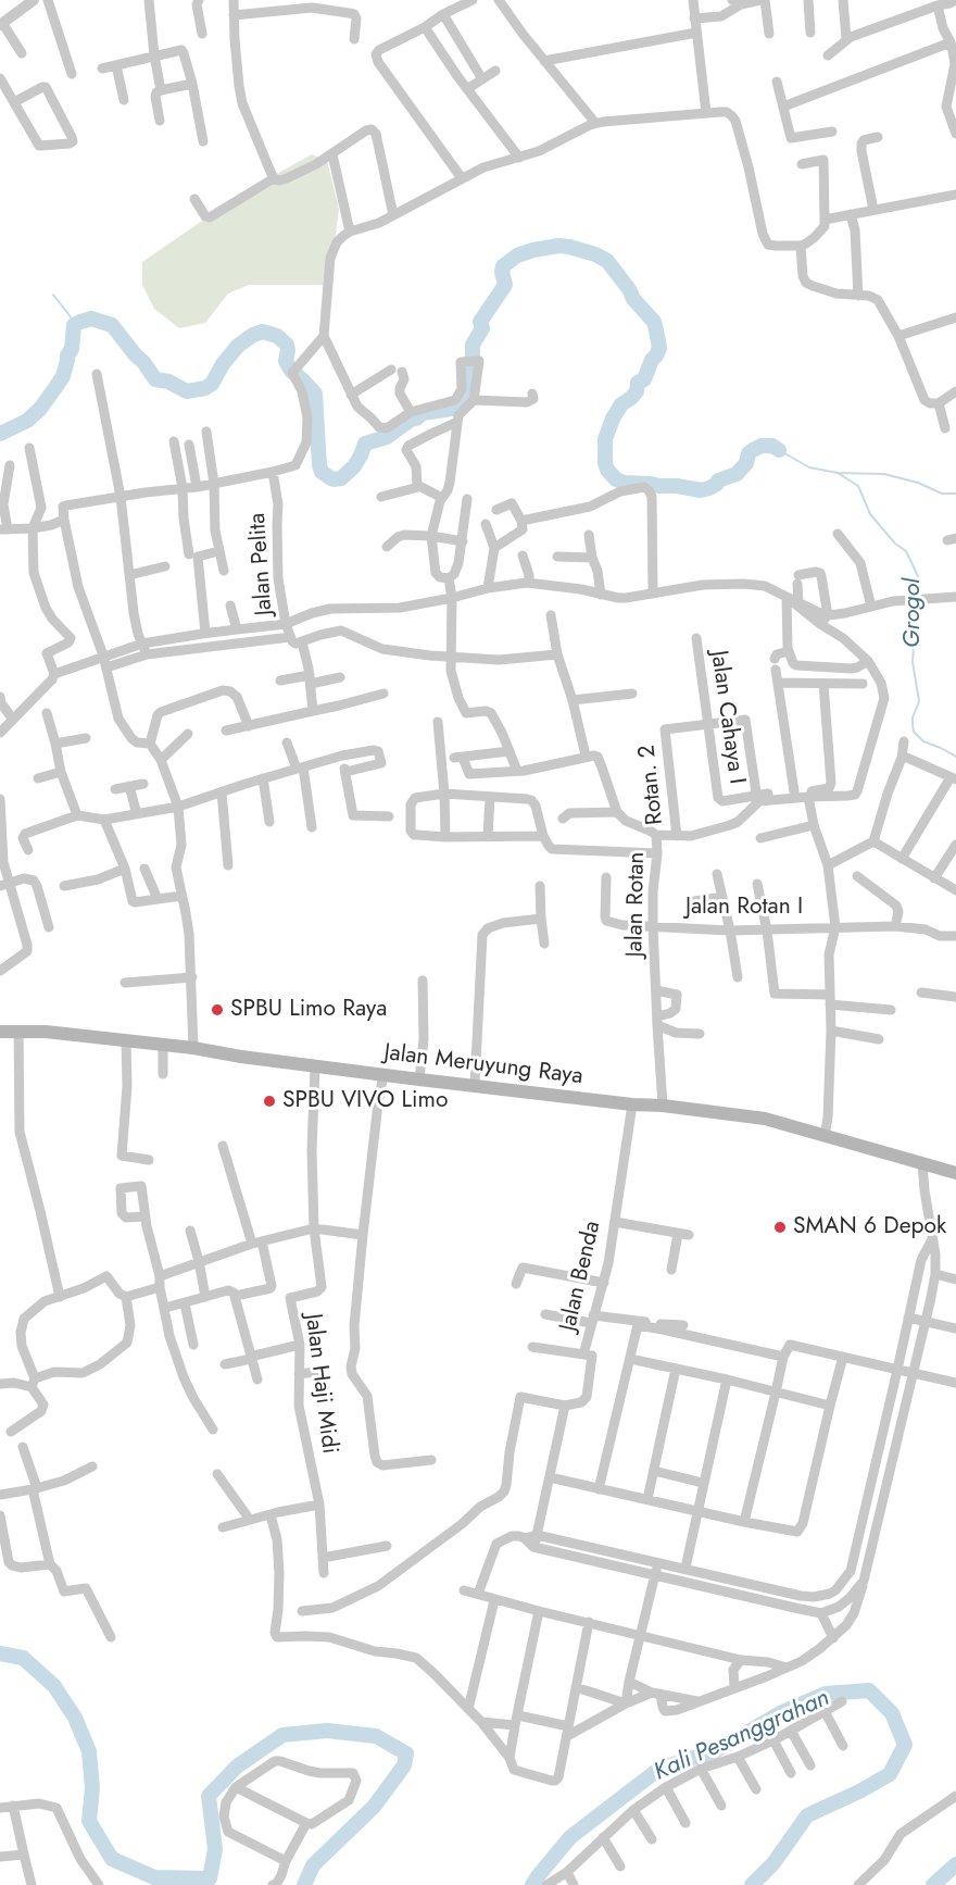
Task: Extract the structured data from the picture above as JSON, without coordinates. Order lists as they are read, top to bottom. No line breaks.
{"streets":{"main road":["Jalan Meruyung Raya"],"street":["Jalan Pelita","Jalan Cahaya I","Rotan. 2","Jalan Rotan","Jalan Rotan I","Jalan Benda","Jalan Haji Midi"]},"crossings":[["Jalan Pelita","Jalan Rotan"],["Jalan Cahaya I","Rotan. 2"],["Rotan. 2","Jalan Rotan"],["Jalan Rotan","Jalan Rotan I"],["Jalan Rotan","Jalan Meruyung Raya"],["Jalan Meruyung Raya","Jalan Benda"],["Jalan Meruyung Raya","Jalan Haji Midi"]],"water":["Grogol","Kali Pesanggrahan"],"places":["SPBU Limo Raya","SPBU VIVO Limo","SMAN 6 Depok"]}
